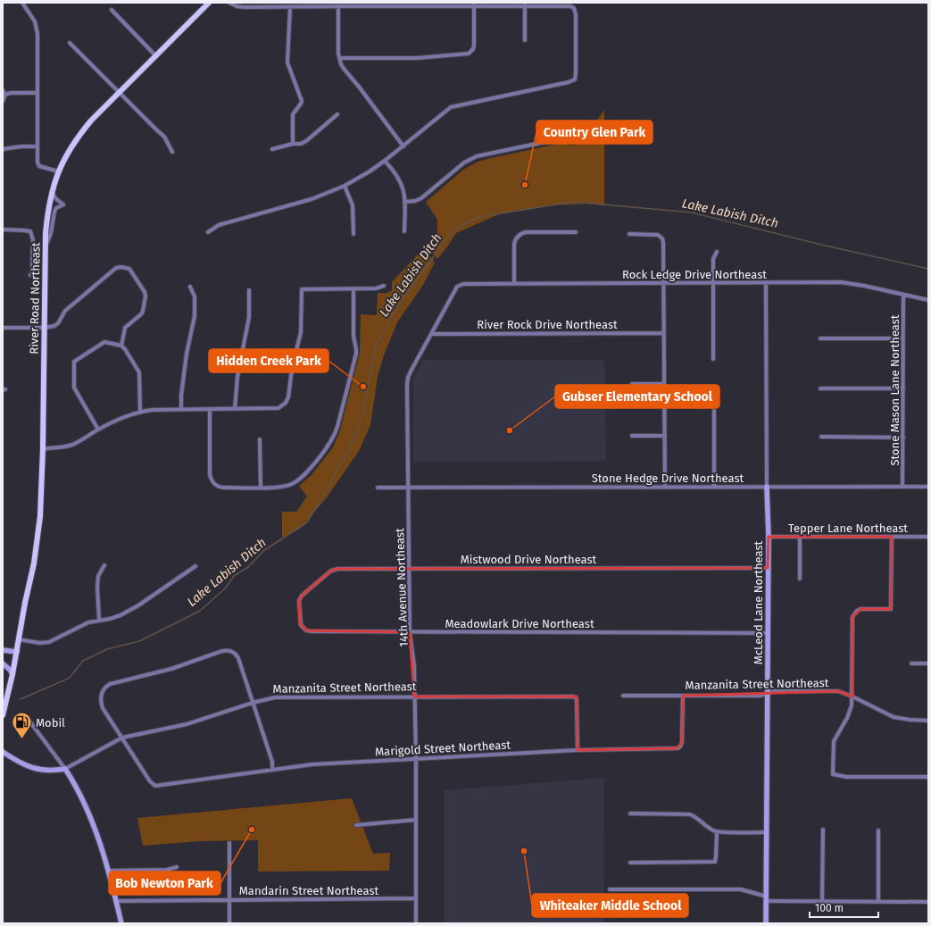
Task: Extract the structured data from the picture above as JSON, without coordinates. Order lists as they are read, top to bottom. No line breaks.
{"streets":{"main road":["River Road Northeast"],"street":["Rock Ledge Drive Northeast","River Rock Drive Northeast","Stone Mason Lane Northeast","Stone Hedge Drive Northeast","Tepper Lane Northeast","Mistwood Drive Northeast","14th Avenue Northeast","McLeod Lane Northeast","Meadowlark Drive Northeast","Manzanita Street Northeast","Marigold Street Northeast","Mandarin Street Northeast"]},"crossings":[["Rock Ledge Drive Northeast","Stone Mason Lane Northeast"],["Rock Ledge Drive Northeast","14th Avenue Northeast"],["Rock Ledge Drive Northeast","McLeod Lane Northeast"],["River Rock Drive Northeast","14th Avenue Northeast"],["Stone Mason Lane Northeast","Stone Hedge Drive Northeast"],["Stone Hedge Drive Northeast","14th Avenue Northeast"],["Stone Hedge Drive Northeast","McLeod Lane Northeast"],["Tepper Lane Northeast","McLeod Lane Northeast"],["Mistwood Drive Northeast","14th Avenue Northeast"],["Mistwood Drive Northeast","McLeod Lane Northeast"],["Mistwood Drive Northeast","Meadowlark Drive Northeast"],["14th Avenue Northeast","Meadowlark Drive Northeast"],["14th Avenue Northeast","Manzanita Street Northeast"],["14th Avenue Northeast","Marigold Street Northeast"],["14th Avenue Northeast","Mandarin Street Northeast"],["McLeod Lane Northeast","Meadowlark Drive Northeast"],["McLeod Lane Northeast","Manzanita Street Northeast"],["Manzanita Street Northeast","Marigold Street Northeast"]],"water":["Lake Labish Ditch"],"places":{"other":["Country Glen Park","Hidden Creek Park","Gubser Elementary School","Bob Newton Park","Whiteaker Middle School"],"fuel station":["Mobil"]},"scale_bar":"100 m"}
